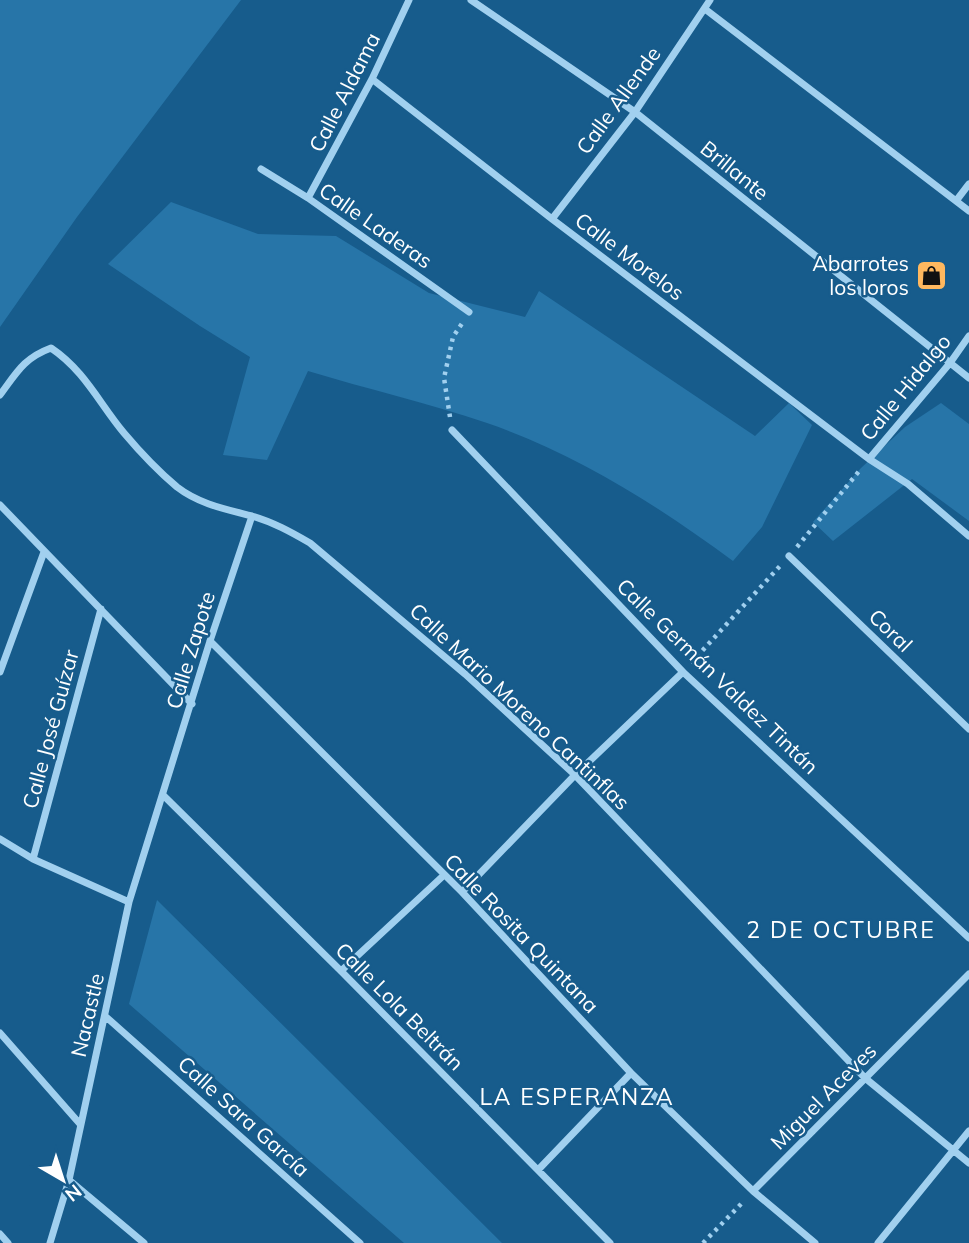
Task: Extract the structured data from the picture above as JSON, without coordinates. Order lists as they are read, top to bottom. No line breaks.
{"streets":{"street":["Calle Aldama","Calle Allende","Brillante","Calle Laderas","Calle Morelos","Calle Hidalgo","Coral","Calle Zapote","Calle Germán Valdez Tintán","Calle Mario Moreno Cantinflas","Calle José Guízar","Calle Rosita Quintana","Calle Lola Beltrán","Nacastle","Miguel Aceves","Calle Sara García"]},"crossings":[["Calle Aldama","Calle Laderas"],["Calle Aldama","Calle Morelos"],["Calle Allende","Brillante"],["Calle Allende","Calle Morelos"],["Brillante","Calle Hidalgo"],["Calle Morelos","Calle Hidalgo"],["Calle Zapote","Calle Mario Moreno Cantinflas"],["Calle Zapote","Calle Rosita Quintana"],["Calle Zapote","Calle Lola Beltrán"],["Calle Zapote","Nacastle"],["Calle Mario Moreno Cantinflas","Miguel Aceves"],["Calle Rosita Quintana","Miguel Aceves"],["Calle Lola Beltrán","Nacastle"],["Nacastle","Calle Sara García"]],"districts":["2 DE OCTUBRE","LA ESPERANZA"],"places":{"shop":["Abarrotes los loros"]},"north":"bottom right"}
